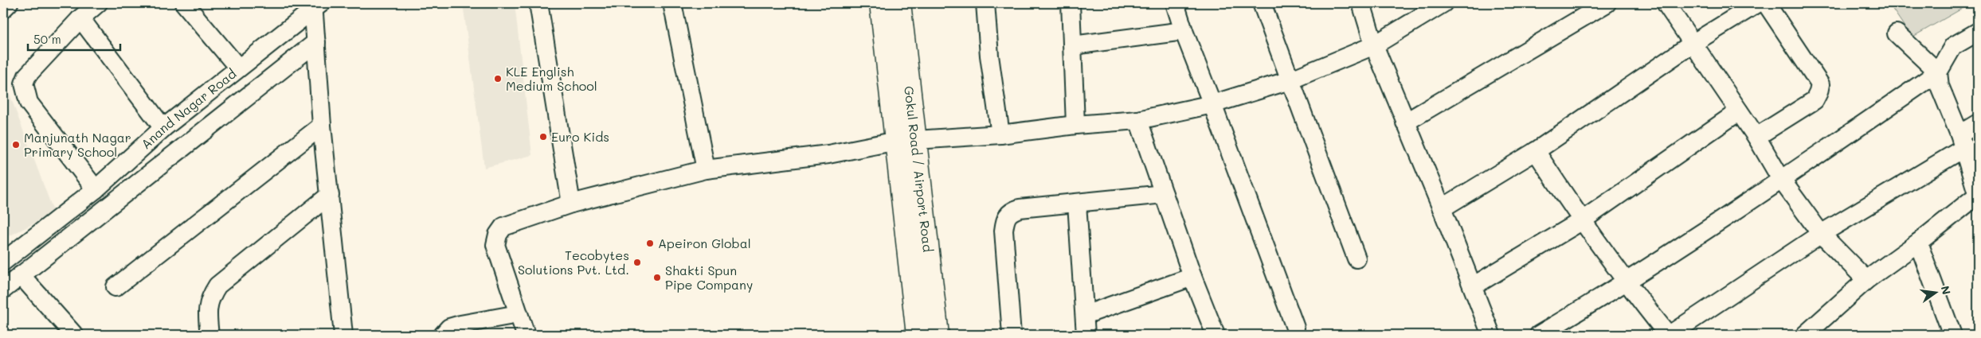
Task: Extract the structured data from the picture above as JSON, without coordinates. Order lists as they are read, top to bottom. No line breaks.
{"streets":{"main road":["Gokul Road / Airport Road"],"street":["Anand Nagar Road"]},"places":["KLE English Medium School","Euro Kids","Manjunath Nagar Primary School","Apeiron Global","Tecobytes Solutions Pvt. Ltd.","Shakti Spun Pipe Company"],"scale_bar":"50 m","north":"right"}
